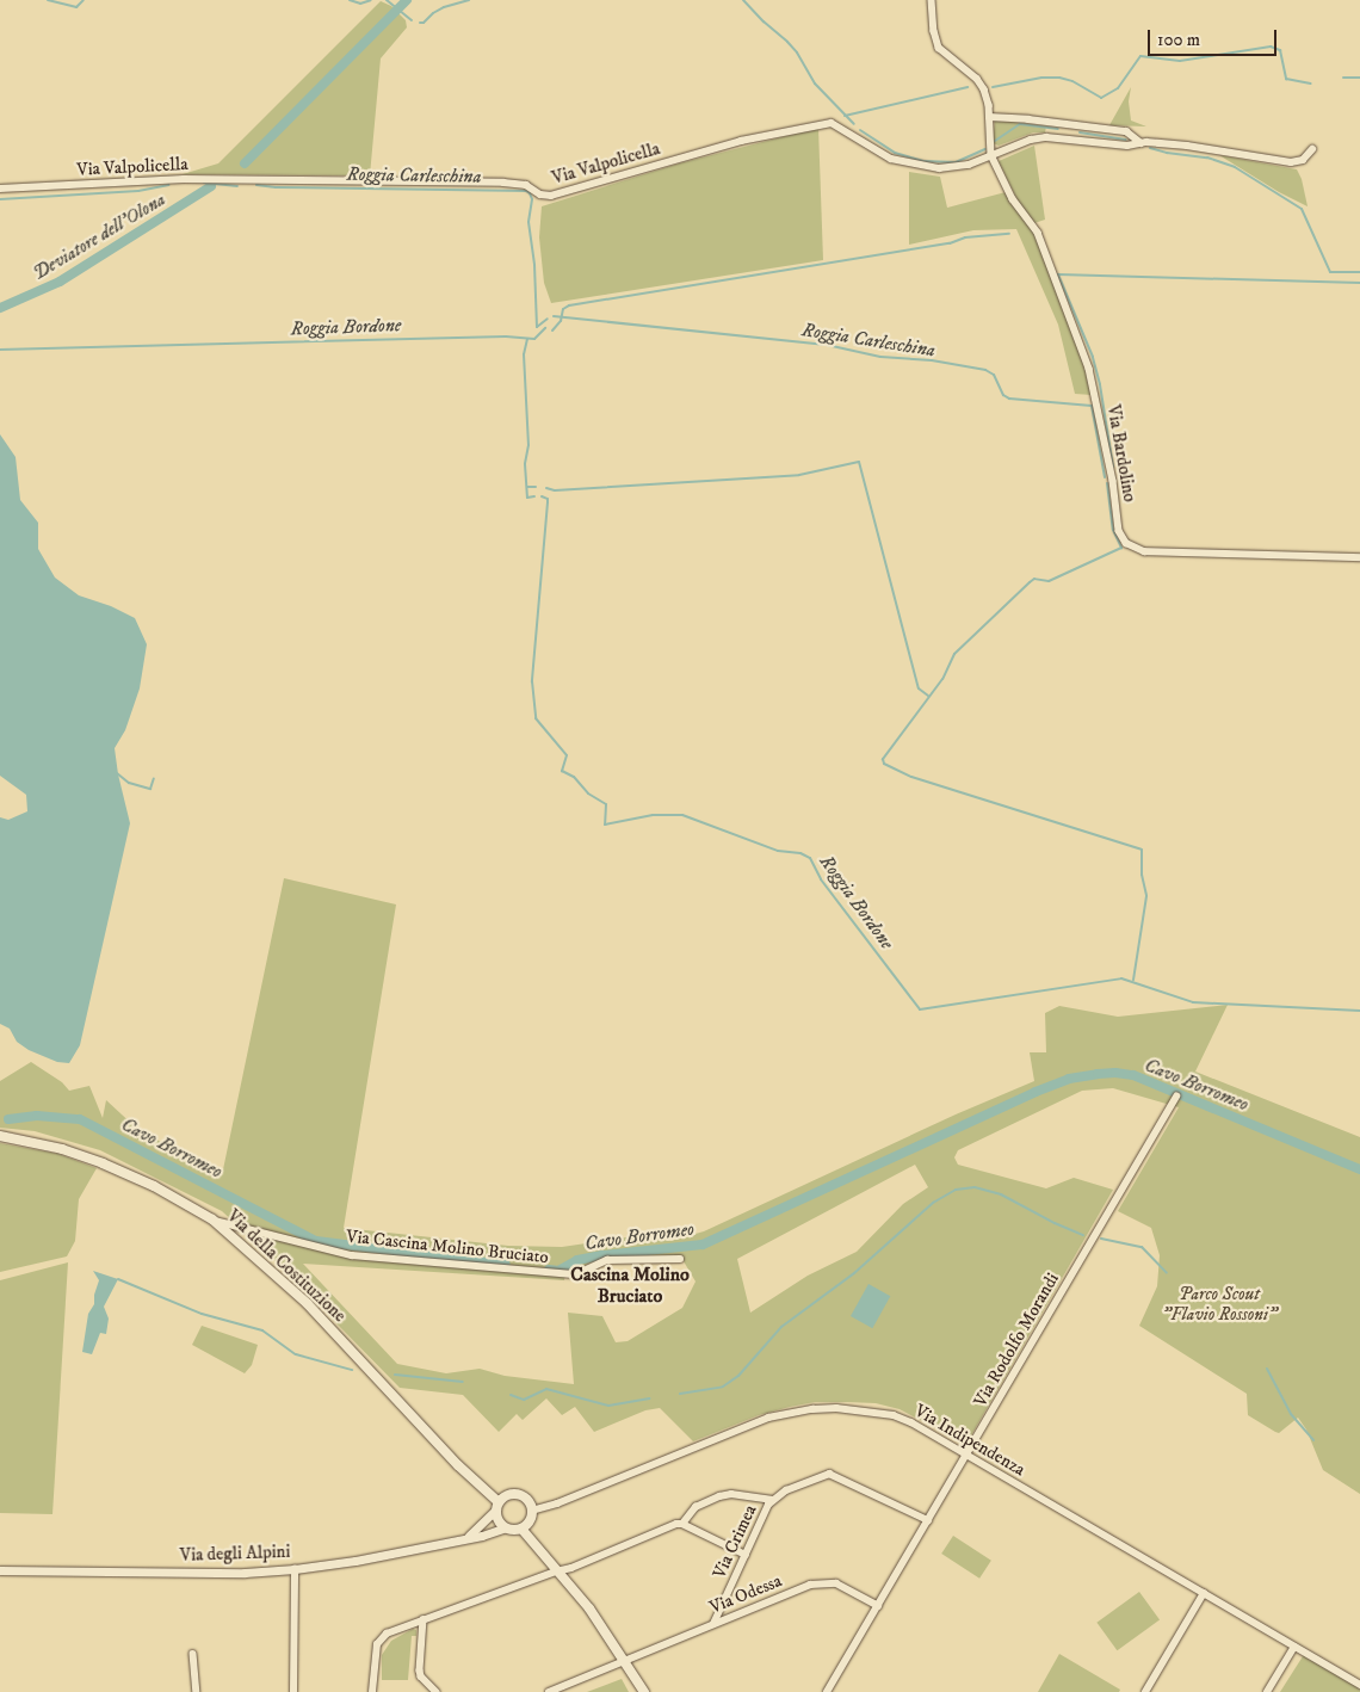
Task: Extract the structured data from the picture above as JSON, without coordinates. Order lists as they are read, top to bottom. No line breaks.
{"streets":{"main road":["Via della Costituzione"],"street":["Via Valpolicella","Via Bardolino","Via Cascina Molino Bruciato","Via Rodolfo Morandi","Via Indipendenza","Via Crimea","Via degli Alpini","Via Odessa"]},"crossings":[["Via Valpolicella","Via Bardolino"],["Via Cascina Molino Bruciato","Via della Costituzione"],["Via della Costituzione","Via Indipendenza"],["Via della Costituzione","Via degli Alpini"],["Via Rodolfo Morandi","Via Indipendenza"],["Via Rodolfo Morandi","Via Crimea"],["Via Rodolfo Morandi","Via Odessa"],["Via Indipendenza","Via degli Alpini"],["Via Crimea","Via Odessa"]],"districts":["Cascina Molino Bruciato"],"water":["Roggia Carleschina","Deviatore dell'Olona","Roggia Bordone","Cavo Borromeo"],"parks":["Parco Scout \"Flavio Rossoni\""],"scale_bar":"100 m"}
